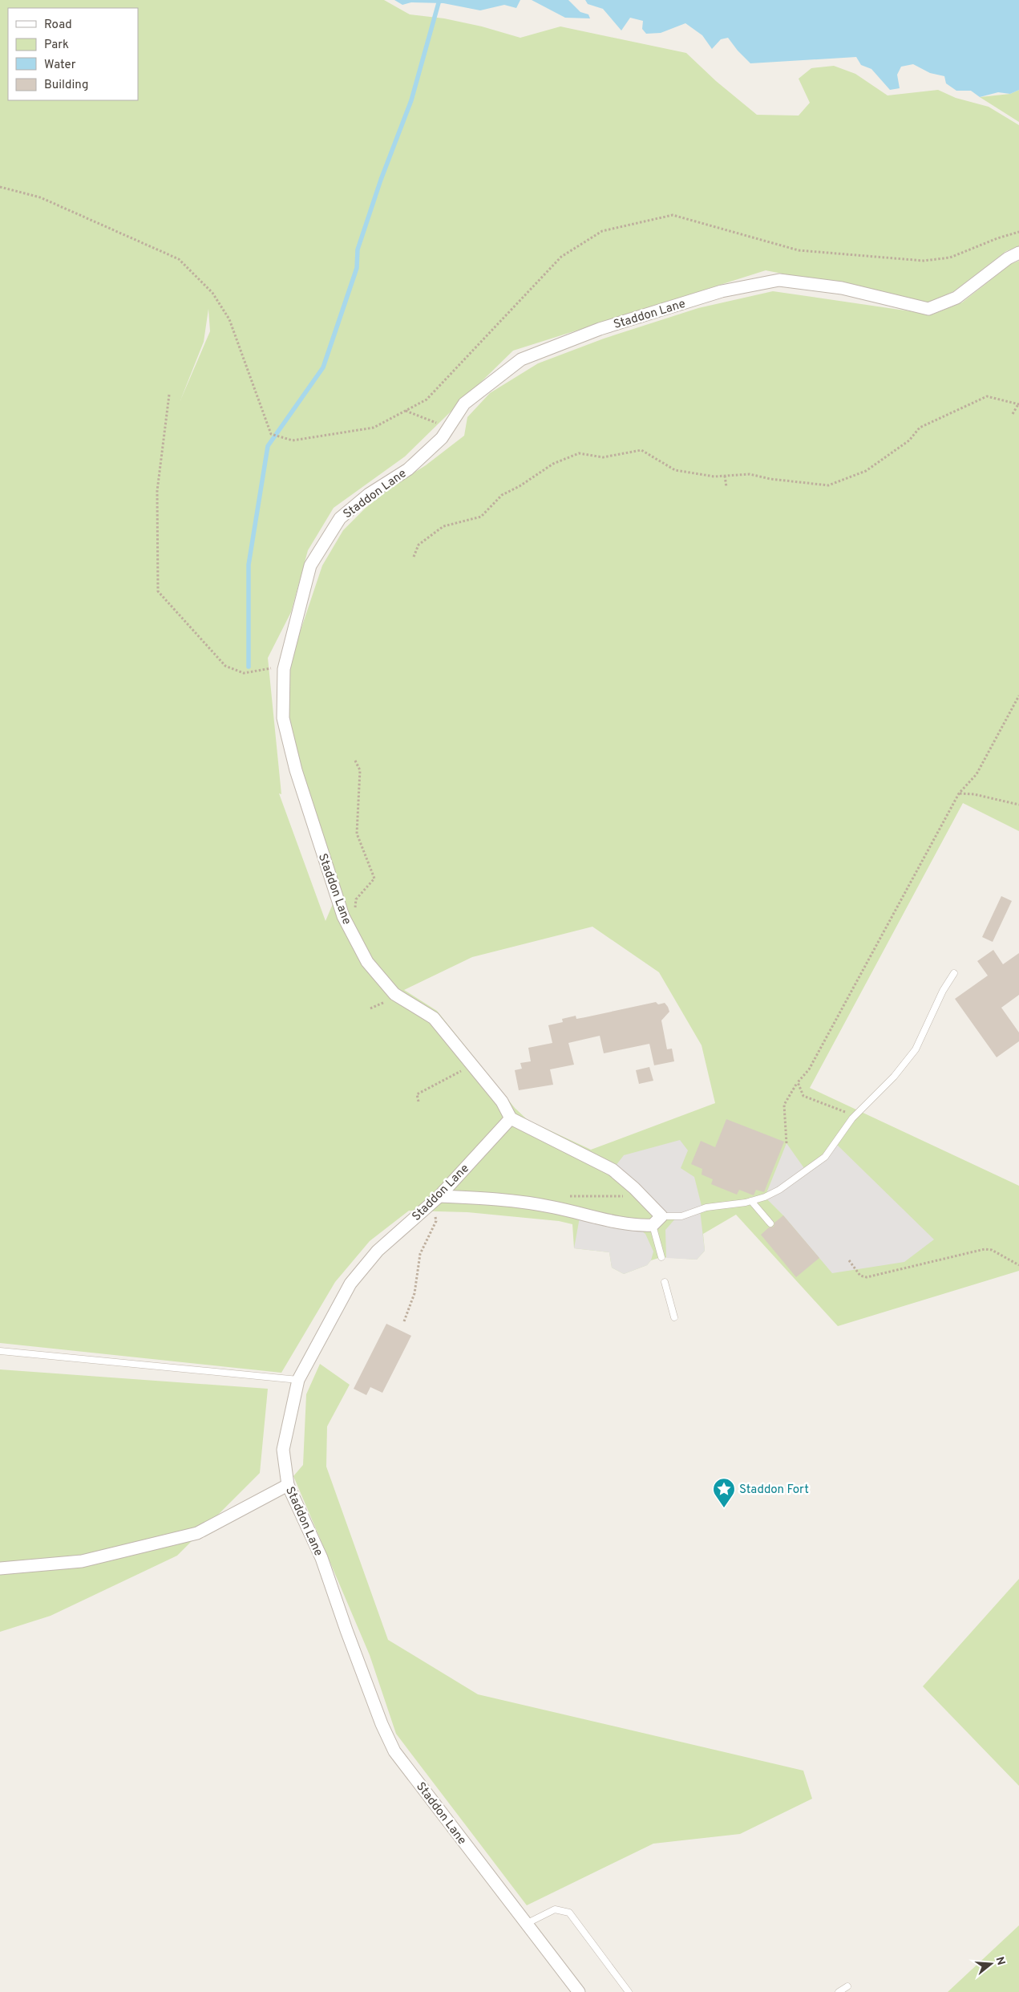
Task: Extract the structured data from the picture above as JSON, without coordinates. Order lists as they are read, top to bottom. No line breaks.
{"streets":{"street":["Staddon Lane"]},"places":{"place":["Staddon Fort"]},"legend":["Road","Park","Water","Building"],"north":"right"}
